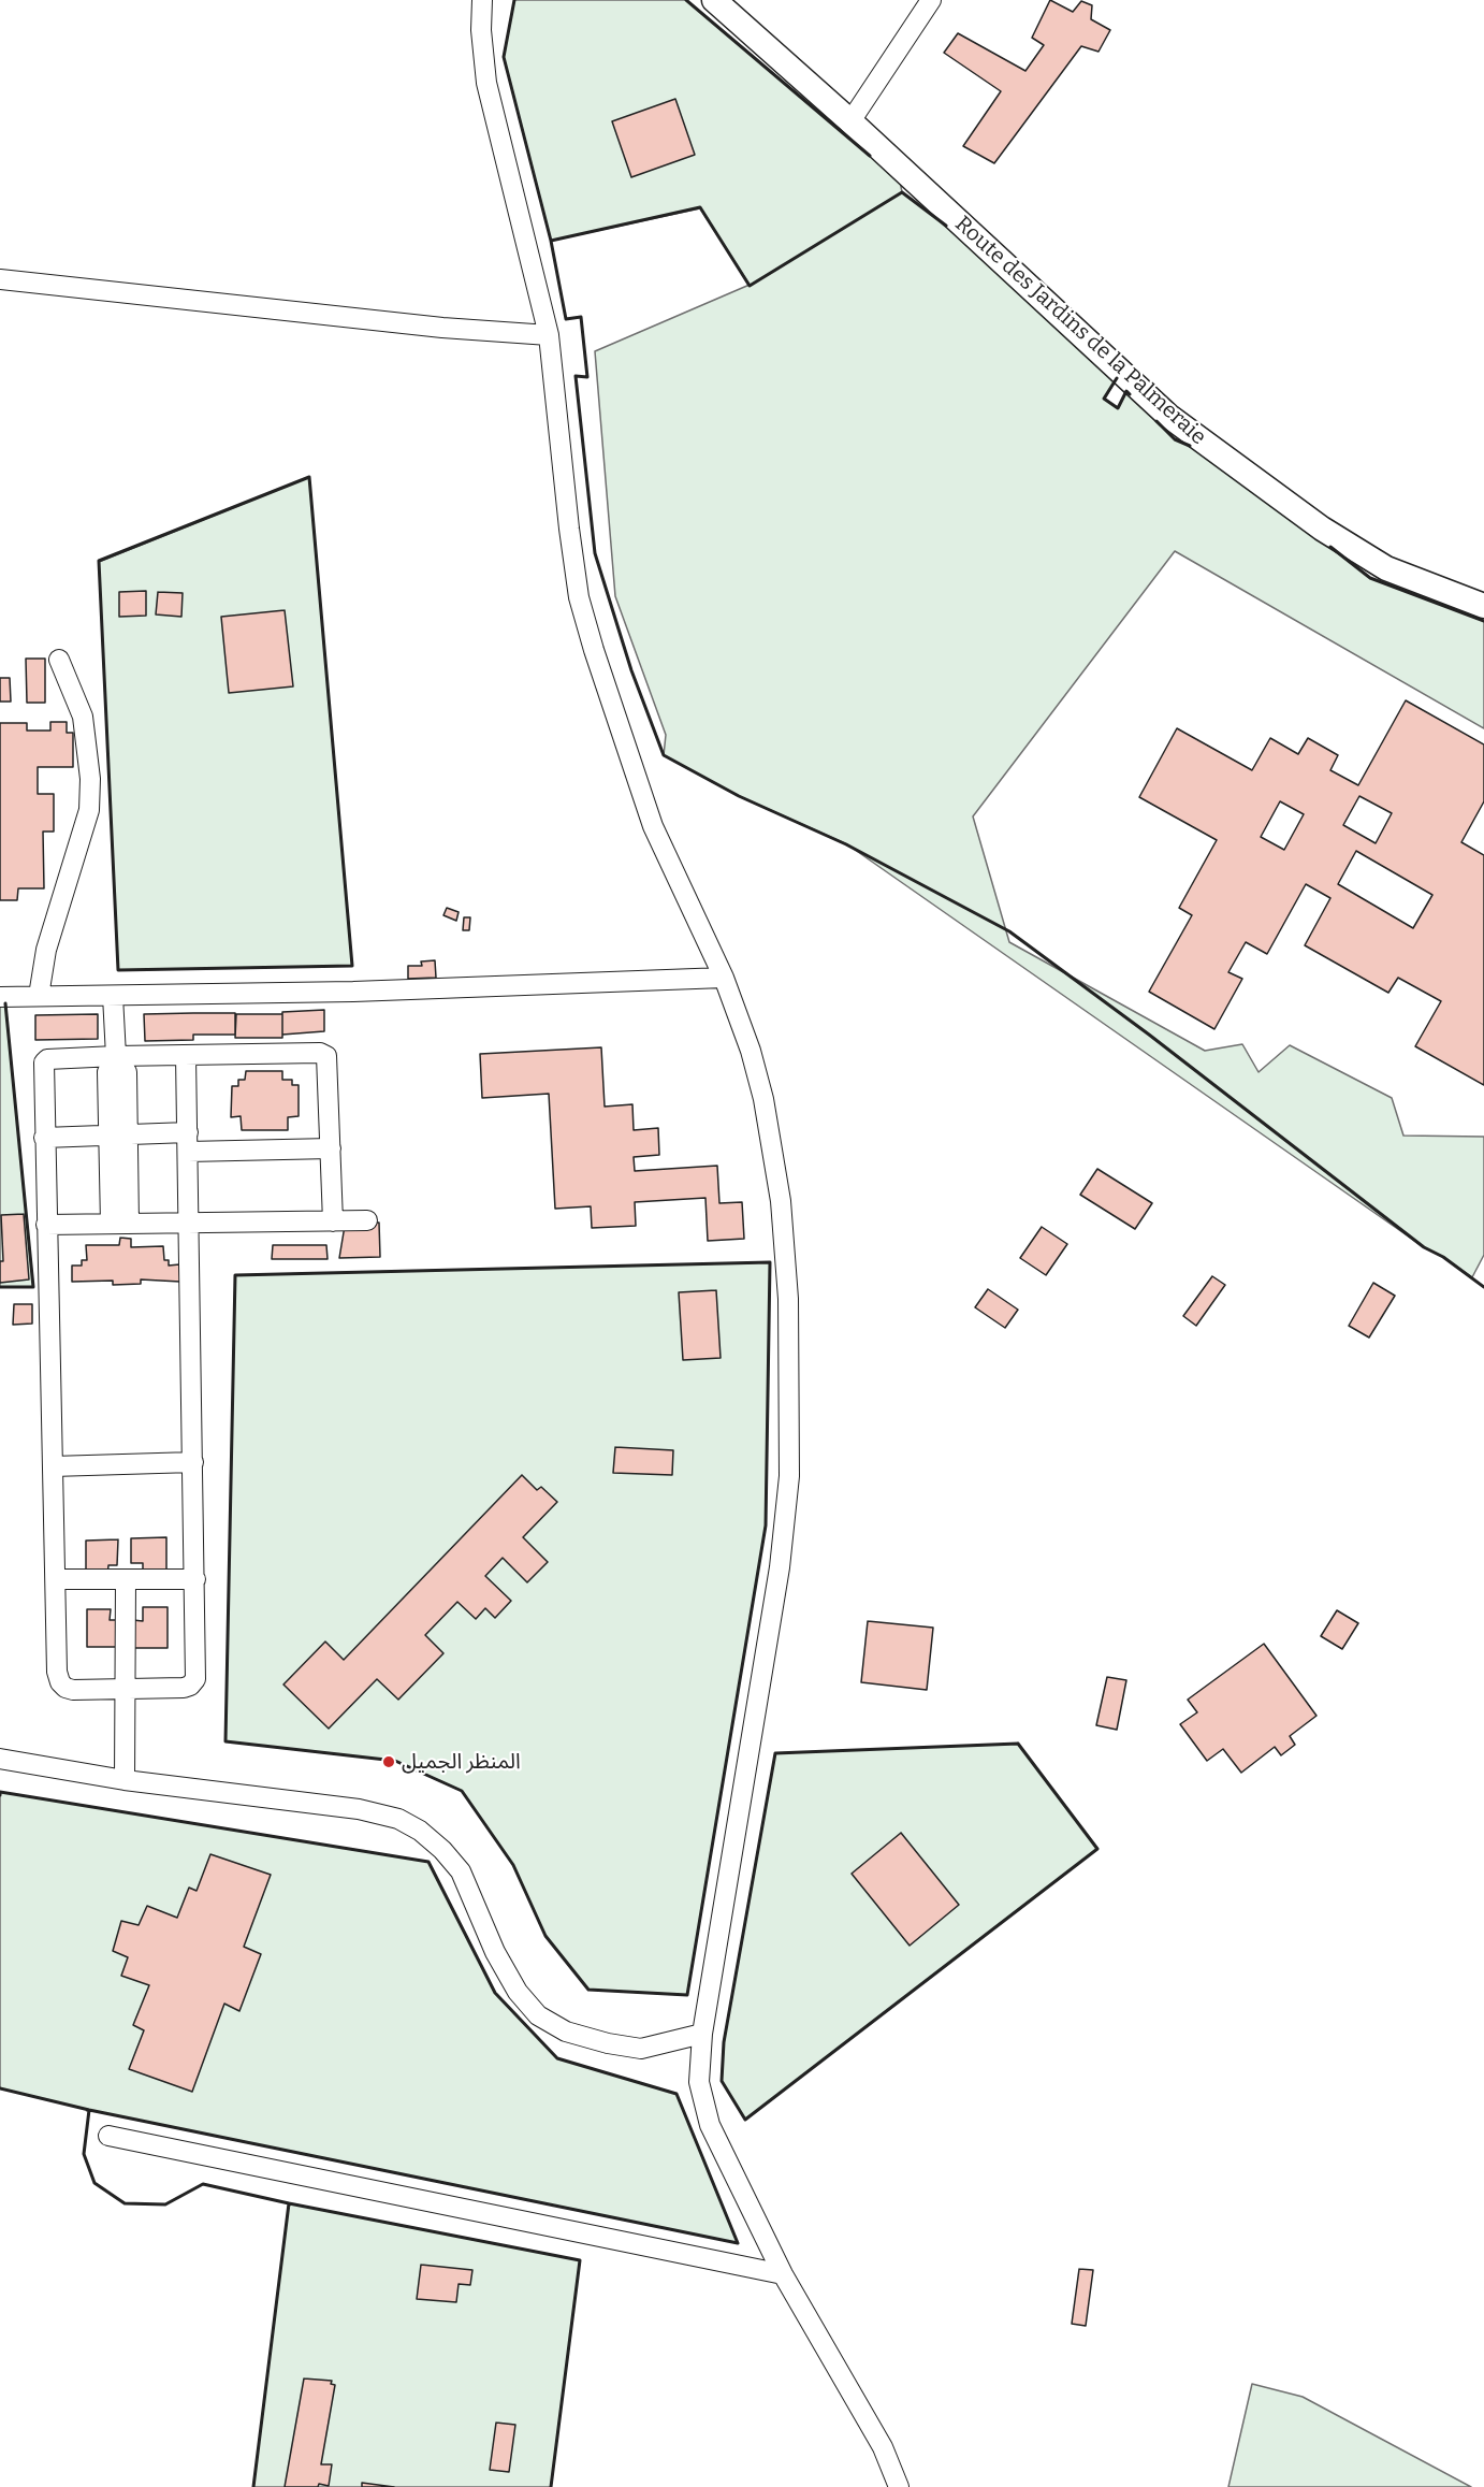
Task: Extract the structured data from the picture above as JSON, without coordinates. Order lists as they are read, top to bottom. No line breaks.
{"streets":{"street":["Route des Jardins de la Palmeraie"]},"places":["المنظر الجميل"]}
